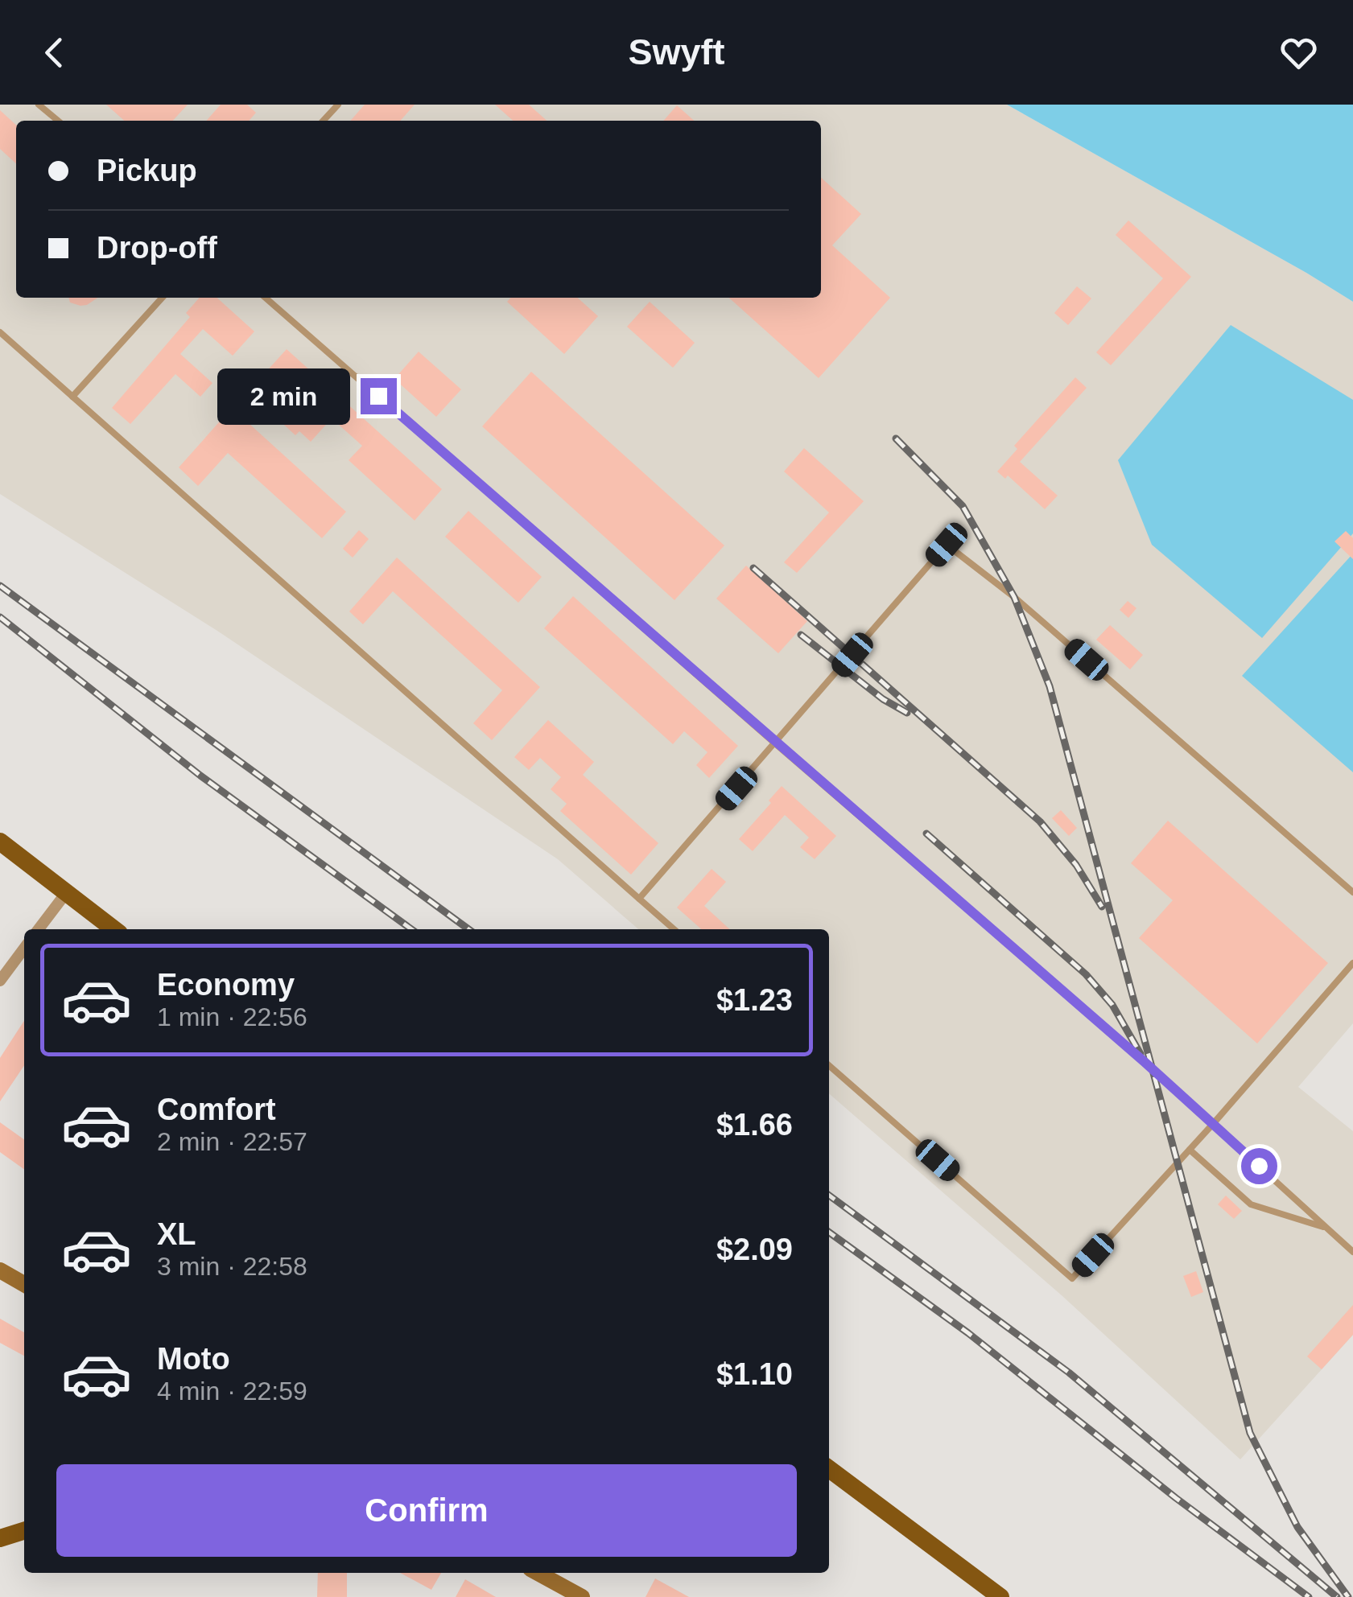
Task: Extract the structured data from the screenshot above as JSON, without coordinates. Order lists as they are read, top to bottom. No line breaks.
{"page":{"header":"Swyft","banner":["Pickup","Drop-off"],"bubble":"2 min","list":[{"name":"Economy","note":"1 min · 22:56","value":"$1.23"},{"name":"Comfort","note":"2 min · 22:57","value":"$1.66"},{"name":"XL","note":"3 min · 22:58","value":"$2.09"},{"name":"Moto","note":"4 min · 22:59","value":"$1.10"}],"buttons":"Confirm"}}
